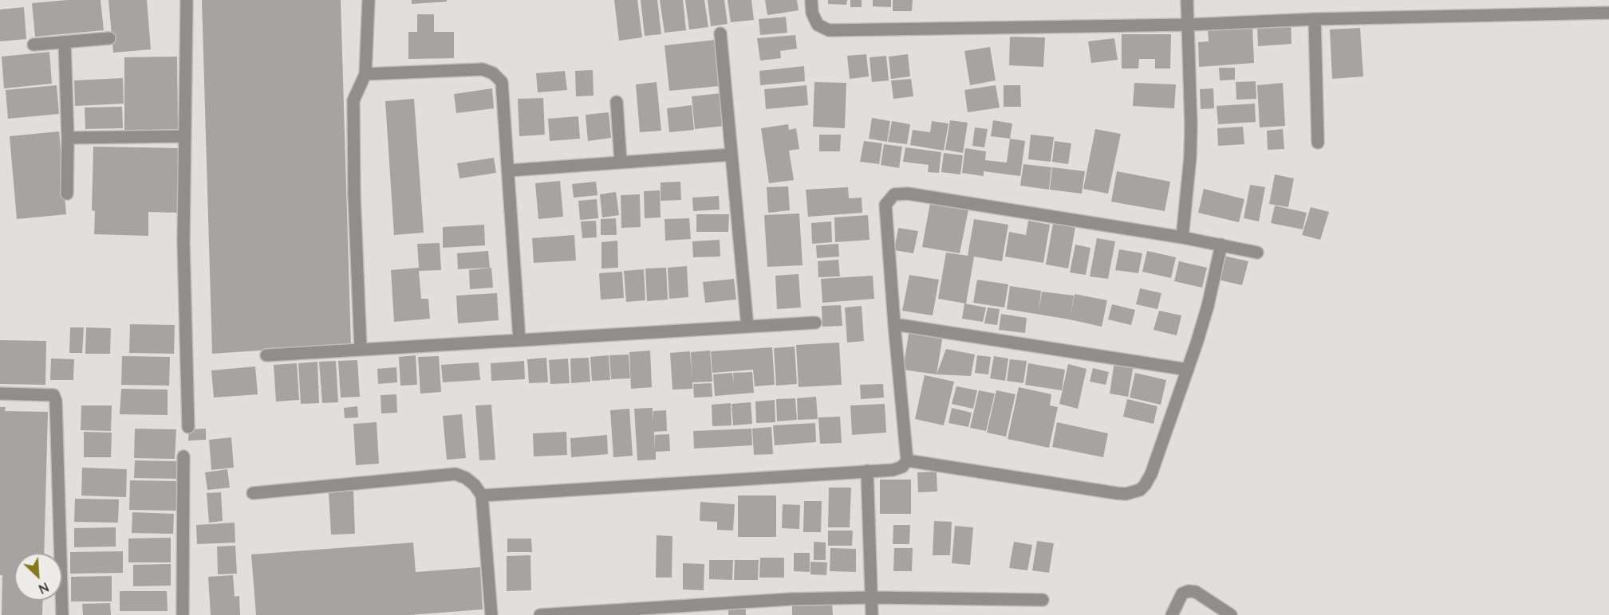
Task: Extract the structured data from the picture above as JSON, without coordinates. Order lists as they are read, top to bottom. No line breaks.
{"north":"bottom right"}
